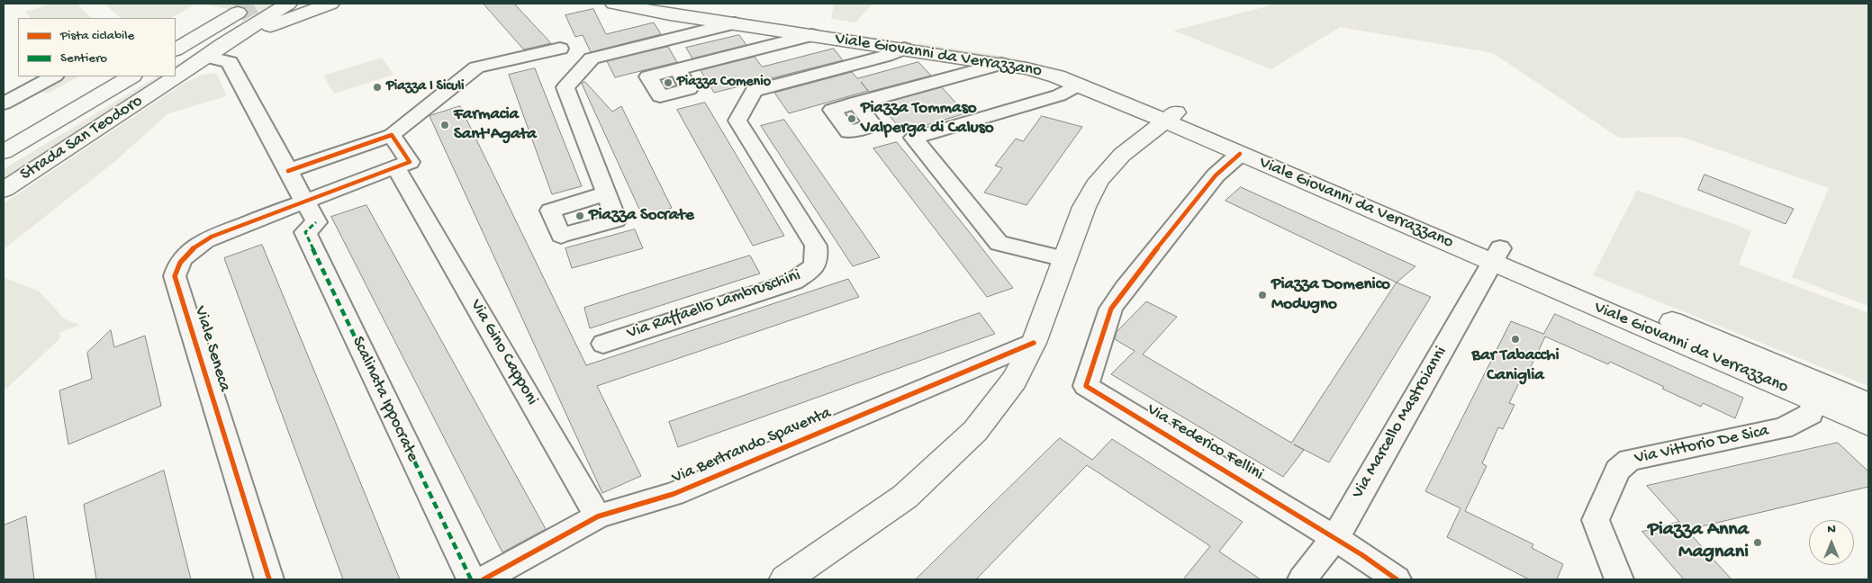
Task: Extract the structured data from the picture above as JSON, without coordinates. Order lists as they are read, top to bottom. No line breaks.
{"streets":{"main road":["Viale Giovanni da Verrazzano","Strada San Teodoro"],"street":["Via Raffaello Lambruschini","Viale Seneca","Via Gino Capponi","Scalinata Ippocrate","Via Marcello Mastroianni","Via Federico Fellini","Via Vittorio De Sica","Via Bertrando Spaventa"]},"crossings":[["Viale Giovanni da Verrazzano","Via Raffaello Lambruschini"],["Viale Giovanni da Verrazzano","Via Marcello Mastroianni"],["Viale Giovanni da Verrazzano","Via Federico Fellini"],["Viale Giovanni da Verrazzano","Via Vittorio De Sica"],["Viale Seneca","Via Gino Capponi"],["Viale Seneca","Scalinata Ippocrate"],["Via Gino Capponi","Via Bertrando Spaventa"],["Via Marcello Mastroianni","Via Federico Fellini"]],"places":["Piazza Comenio","Piazza I Siculi","Piazza Tommaso Valperga di Caluso","Farmacia Sant'Agata","Piazza Socrate","Piazza Domenico Modugno","Bar Tabacchi Caniglia","Piazza Anna Magnani"],"legend":["Pista ciclabile","Sentiero"],"north":"top"}
